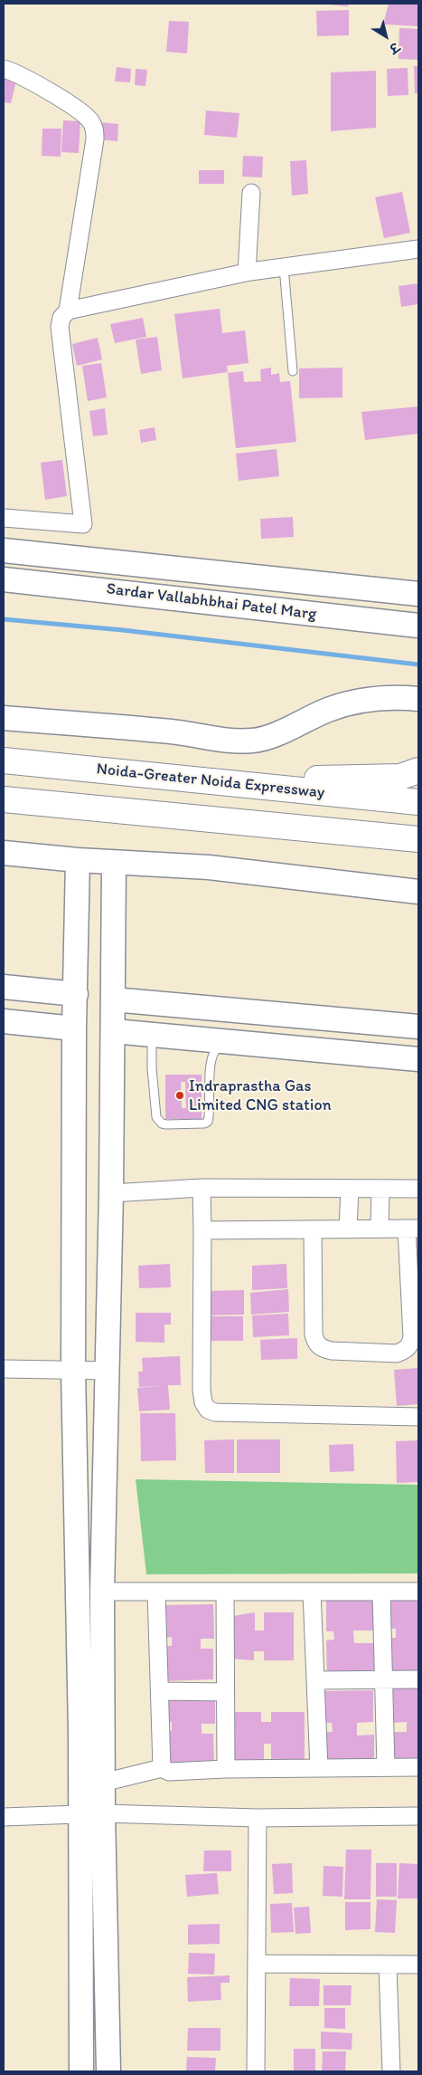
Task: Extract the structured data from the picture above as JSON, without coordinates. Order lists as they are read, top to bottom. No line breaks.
{"streets":{"highway":["Noida-Greater Noida Expressway"],"street":["Sardar Vallabhbhai Patel Marg"]},"places":["Indraprastha Gas Limited CNG station"],"north":"bottom right"}
